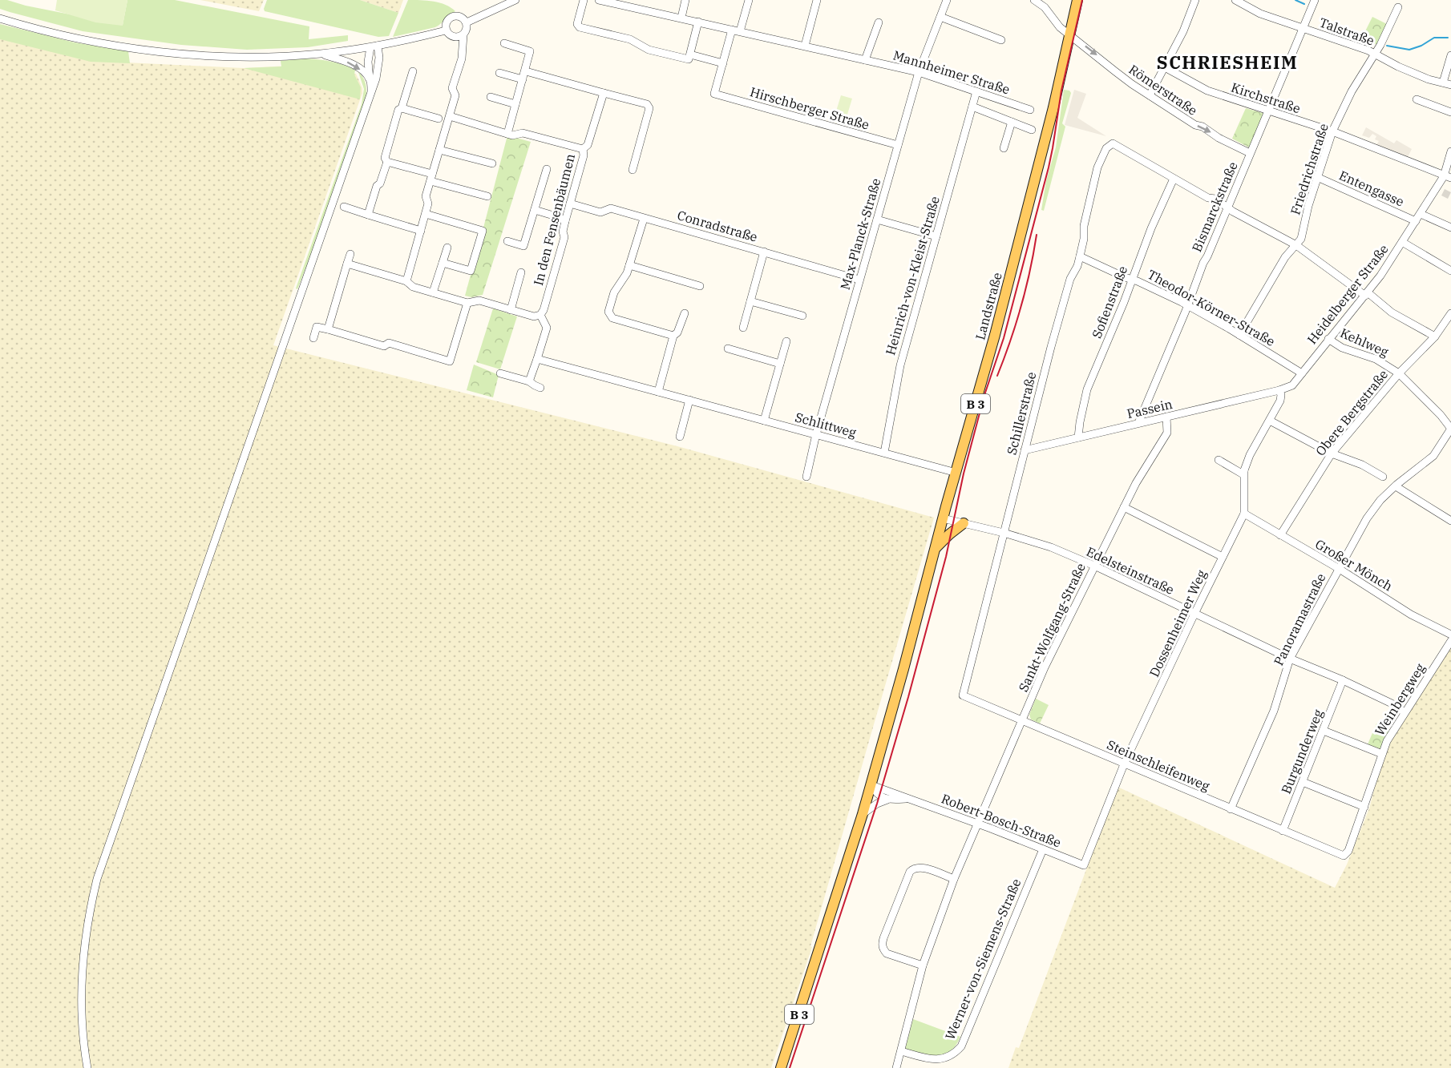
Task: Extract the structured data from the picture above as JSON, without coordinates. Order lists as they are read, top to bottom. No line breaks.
{"streets":{"main road":["Landstraße","B 3"],"street":["Talstraße","Mannheimer Straße","Römerstraße","Kirchstraße","Hirschberger Straße","Friedrichstraße","Entengasse","Bismarckstraße","In den Fensenbäumen","Conradstraße","Max-Planck-Straße","Heinrich-von-Kleist-Straße","Heidelberger Straße","Sofienstraße","Theodor-Körner-Straße","Kehlweg","Passein","Obere Bergstraße","Schillerstraße","Schlittweg","Großer Mönch","Edelsteinstraße","Panoramastraße","Dossenheimer Weg","Sankt-Wolfgang-Straße","Weinbergweg","Burgunderweg","Steinschleifenweg","Robert-Bosch-Straße","Werner-von-Siemens-Straße"]},"crossings":[["Talstraße","Friedrichstraße"],["Talstraße","Bismarckstraße"],["Mannheimer Straße","Max-Planck-Straße"],["Mannheimer Straße","Heinrich-von-Kleist-Straße"],["Römerstraße","Bismarckstraße"],["Römerstraße","Landstraße"],["Kirchstraße","Friedrichstraße"],["Kirchstraße","Bismarckstraße"],["Kirchstraße","Heidelberger Straße"],["Hirschberger Straße","Max-Planck-Straße"],["Friedrichstraße","Entengasse"],["Friedrichstraße","Theodor-Körner-Straße"],["Entengasse","Heidelberger Straße"],["Bismarckstraße","Theodor-Körner-Straße"],["Bismarckstraße","Passein"],["In den Fensenbäumen","Conradstraße"],["Conradstraße","Max-Planck-Straße"],["Max-Planck-Straße","Schlittweg"],["Heinrich-von-Kleist-Straße","Schlittweg"],["Heidelberger Straße","Theodor-Körner-Straße"],["Heidelberger Straße","Kehlweg"],["Heidelberger Straße","Passein"],["Heidelberger Straße","Dossenheimer Weg"],["Sofienstraße","Theodor-Körner-Straße"],["Sofienstraße","Passein"],["Sofienstraße","Schillerstraße"],["Landstraße","B 3"],["Landstraße","Schlittweg"],["Landstraße","Edelsteinstraße"],["Landstraße","Robert-Bosch-Straße"],["Theodor-Körner-Straße","Schillerstraße"],["Kehlweg","Obere Bergstraße"],["Kehlweg","Panoramastraße"],["B 3","Robert-Bosch-Straße"],["Passein","Schillerstraße"],["Passein","Dossenheimer Weg"],["Passein","Sankt-Wolfgang-Straße"],["Obere Bergstraße","Großer Mönch"],["Schillerstraße","Edelsteinstraße"],["Schillerstraße","Steinschleifenweg"],["Großer Mönch","Panoramastraße"],["Großer Mönch","Dossenheimer Weg"],["Edelsteinstraße","Panoramastraße"],["Edelsteinstraße","Dossenheimer Weg"],["Edelsteinstraße","Sankt-Wolfgang-Straße"],["Edelsteinstraße","Weinbergweg"],["Edelsteinstraße","Burgunderweg"],["Panoramastraße","Steinschleifenweg"],["Dossenheimer Weg","Steinschleifenweg"],["Dossenheimer Weg","Robert-Bosch-Straße"],["Sankt-Wolfgang-Straße","Steinschleifenweg"],["Sankt-Wolfgang-Straße","Robert-Bosch-Straße"],["Sankt-Wolfgang-Straße","Werner-von-Siemens-Straße"],["Weinbergweg","Steinschleifenweg"],["Burgunderweg","Steinschleifenweg"],["Robert-Bosch-Straße","Werner-von-Siemens-Straße"]],"one_way":["Römerstraße"],"districts":["SCHRIESHEIM"]}
